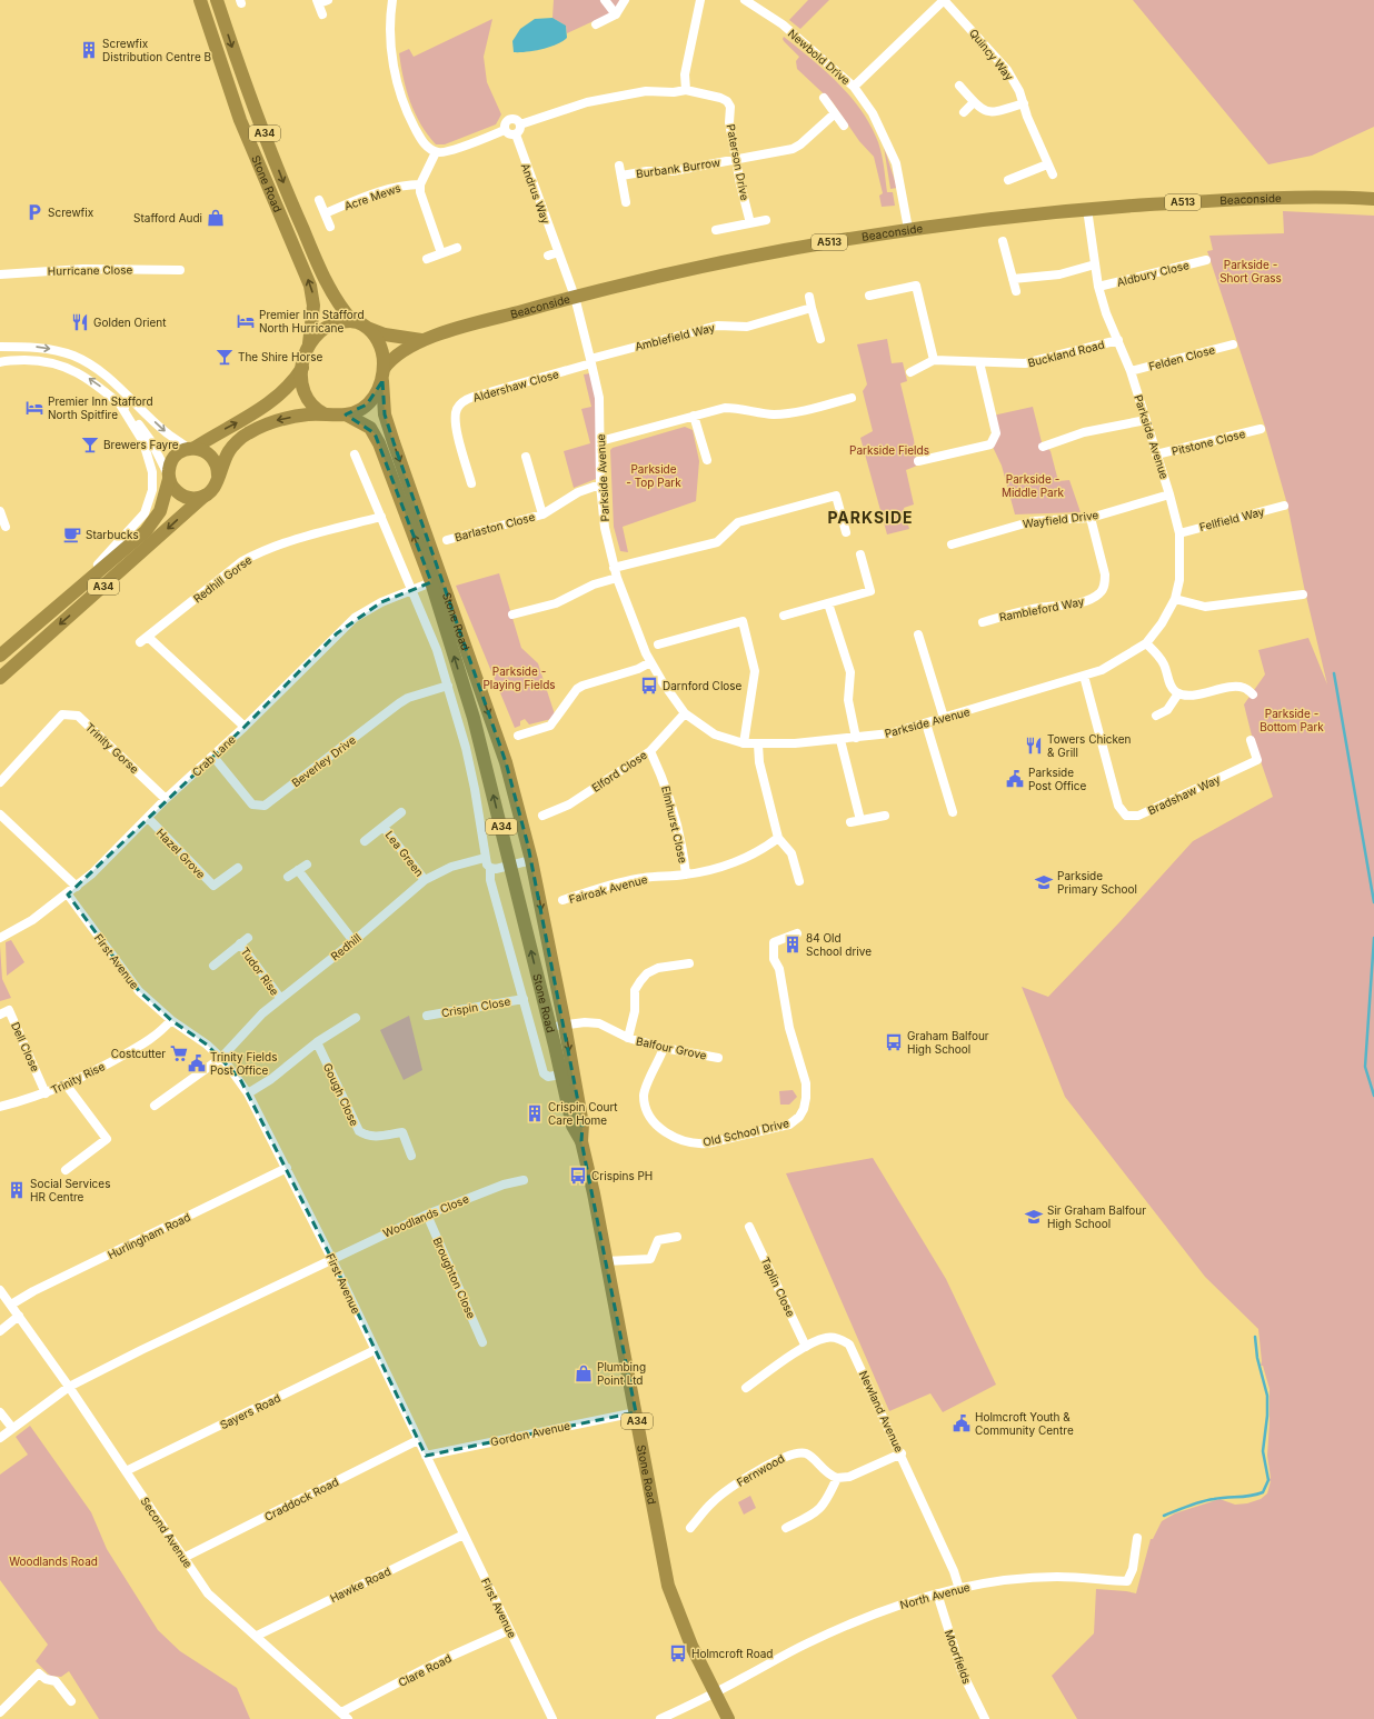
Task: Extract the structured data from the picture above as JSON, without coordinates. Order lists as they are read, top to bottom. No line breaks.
{"streets":{"highway":["A34","Stone Road","Beaconside","A513"],"street":["Quincy Way","Newbold Drive","Paterson Drive","Burbank Burrow","Andrus Way","Acre Mews","Hurricane Close","Aldbury Close","Amblefield Way","Buckland Road","Felden Close","Aldershaw Close","Parkside Avenue","Pitstone Close","Wayfield Drive","Fellfield Way","Barlaston Close","Redhill Gorse","Rambleford Way","Trinity Gorse","Crab Lane","Beverley Drive","Elford Close","Bradshaw Way","Elmhurst Close","Hazel Grove","Lea Green","Fairoak Avenue","Redhill","First Avenue","Tudor Rise","Crispin Close","Dell Close","Balfour Grove","Trinity Rise","Gough Close","Old School Drive","Woodlands Close","Hurlingham Road","Broughton Close","Taplin Close","Sayers Road","Newland Avenue","Gordon Avenue","Fernwood","Craddock Road","Second Avenue","Hawke Road","North Avenue","Moorfields","Clare Road"]},"crossings":[["Quincy Way","Newbold Drive"],["Newbold Drive","Beaconside"],["Paterson Drive","Burbank Burrow"],["Paterson Drive","Andrus Way"],["Stone Road","Beaconside"],["Stone Road","Crab Lane"],["Stone Road","Balfour Grove"],["Stone Road","Gordon Avenue"],["Stone Road","North Avenue"],["Andrus Way","Beaconside"],["Andrus Way","Parkside Avenue"],["Beaconside","Parkside Avenue"],["Aldbury Close","Parkside Avenue"],["Amblefield Way","Aldershaw Close"],["Amblefield Way","Parkside Avenue"],["Buckland Road","Parkside Avenue"],["Felden Close","Parkside Avenue"],["Aldershaw Close","Parkside Avenue"],["Parkside Avenue","Pitstone Close"],["Parkside Avenue","Wayfield Drive"],["Parkside Avenue","Fellfield Way"],["Parkside Avenue","Barlaston Close"],["Parkside Avenue","Elford Close"],["Parkside Avenue","Bradshaw Way"],["Wayfield Drive","Rambleford Way"],["Redhill Gorse","Crab Lane"],["Trinity Gorse","Crab Lane"],["Crab Lane","Beverley Drive"],["Crab Lane","Hazel Grove"],["Crab Lane","First Avenue"],["Elford Close","Elmhurst Close"],["Elmhurst Close","Fairoak Avenue"],["Lea Green","Redhill"],["Redhill","First Avenue"],["Redhill","Tudor Rise"],["First Avenue","Trinity Rise"],["First Avenue","Woodlands Close"],["First Avenue","Hurlingham Road"],["First Avenue","Sayers Road"],["First Avenue","Gordon Avenue"],["First Avenue","Craddock Road"],["First Avenue","Hawke Road"],["First Avenue","Clare Road"],["Dell Close","Trinity Rise"],["Balfour Grove","Old School Drive"],["Woodlands Close","Broughton Close"],["Hurlingham Road","Second Avenue"],["Taplin Close","Newland Avenue"],["Sayers Road","Second Avenue"],["Newland Avenue","North Avenue"],["Craddock Road","Second Avenue"],["Second Avenue","Hawke Road"],["Second Avenue","Clare Road"],["North Avenue","Moorfields"]],"districts":["PARKSIDE"],"parks":["Parkside - Short Grass","Parkside Fields","Parkside - Top Park","Parkside - Middle Park","Parkside - Playing Fields","Parkside - Bottom Park","Woodlands Road"],"places":{"building":["Screwfix Distribution Centre B","84 Old School drive","Crispin Court Care Home","Social Services HR Centre"],"parking":["Screwfix"],"shop":["Stafford Audi","Plumbing Point Ltd"],"hotel":["Premier Inn Stafford North Hurricane","Premier Inn Stafford North Spitfire"],"restaurant":["Golden Orient","Towers Chicken & Grill"],"bar":["The Shire Horse","Brewers Fayre"],"cafe":["Starbucks"],"bus stop":["Darnford Close","Graham Balfour High School","Crispins PH","Holmcroft Road"],"public building":["Parkside Post Office","Trinity Fields Post Office","Holmcroft Youth & Community Centre"],"school or university":["Parkside Primary School","Sir Graham Balfour High School"],"supermarket":["Costcutter"]}}
